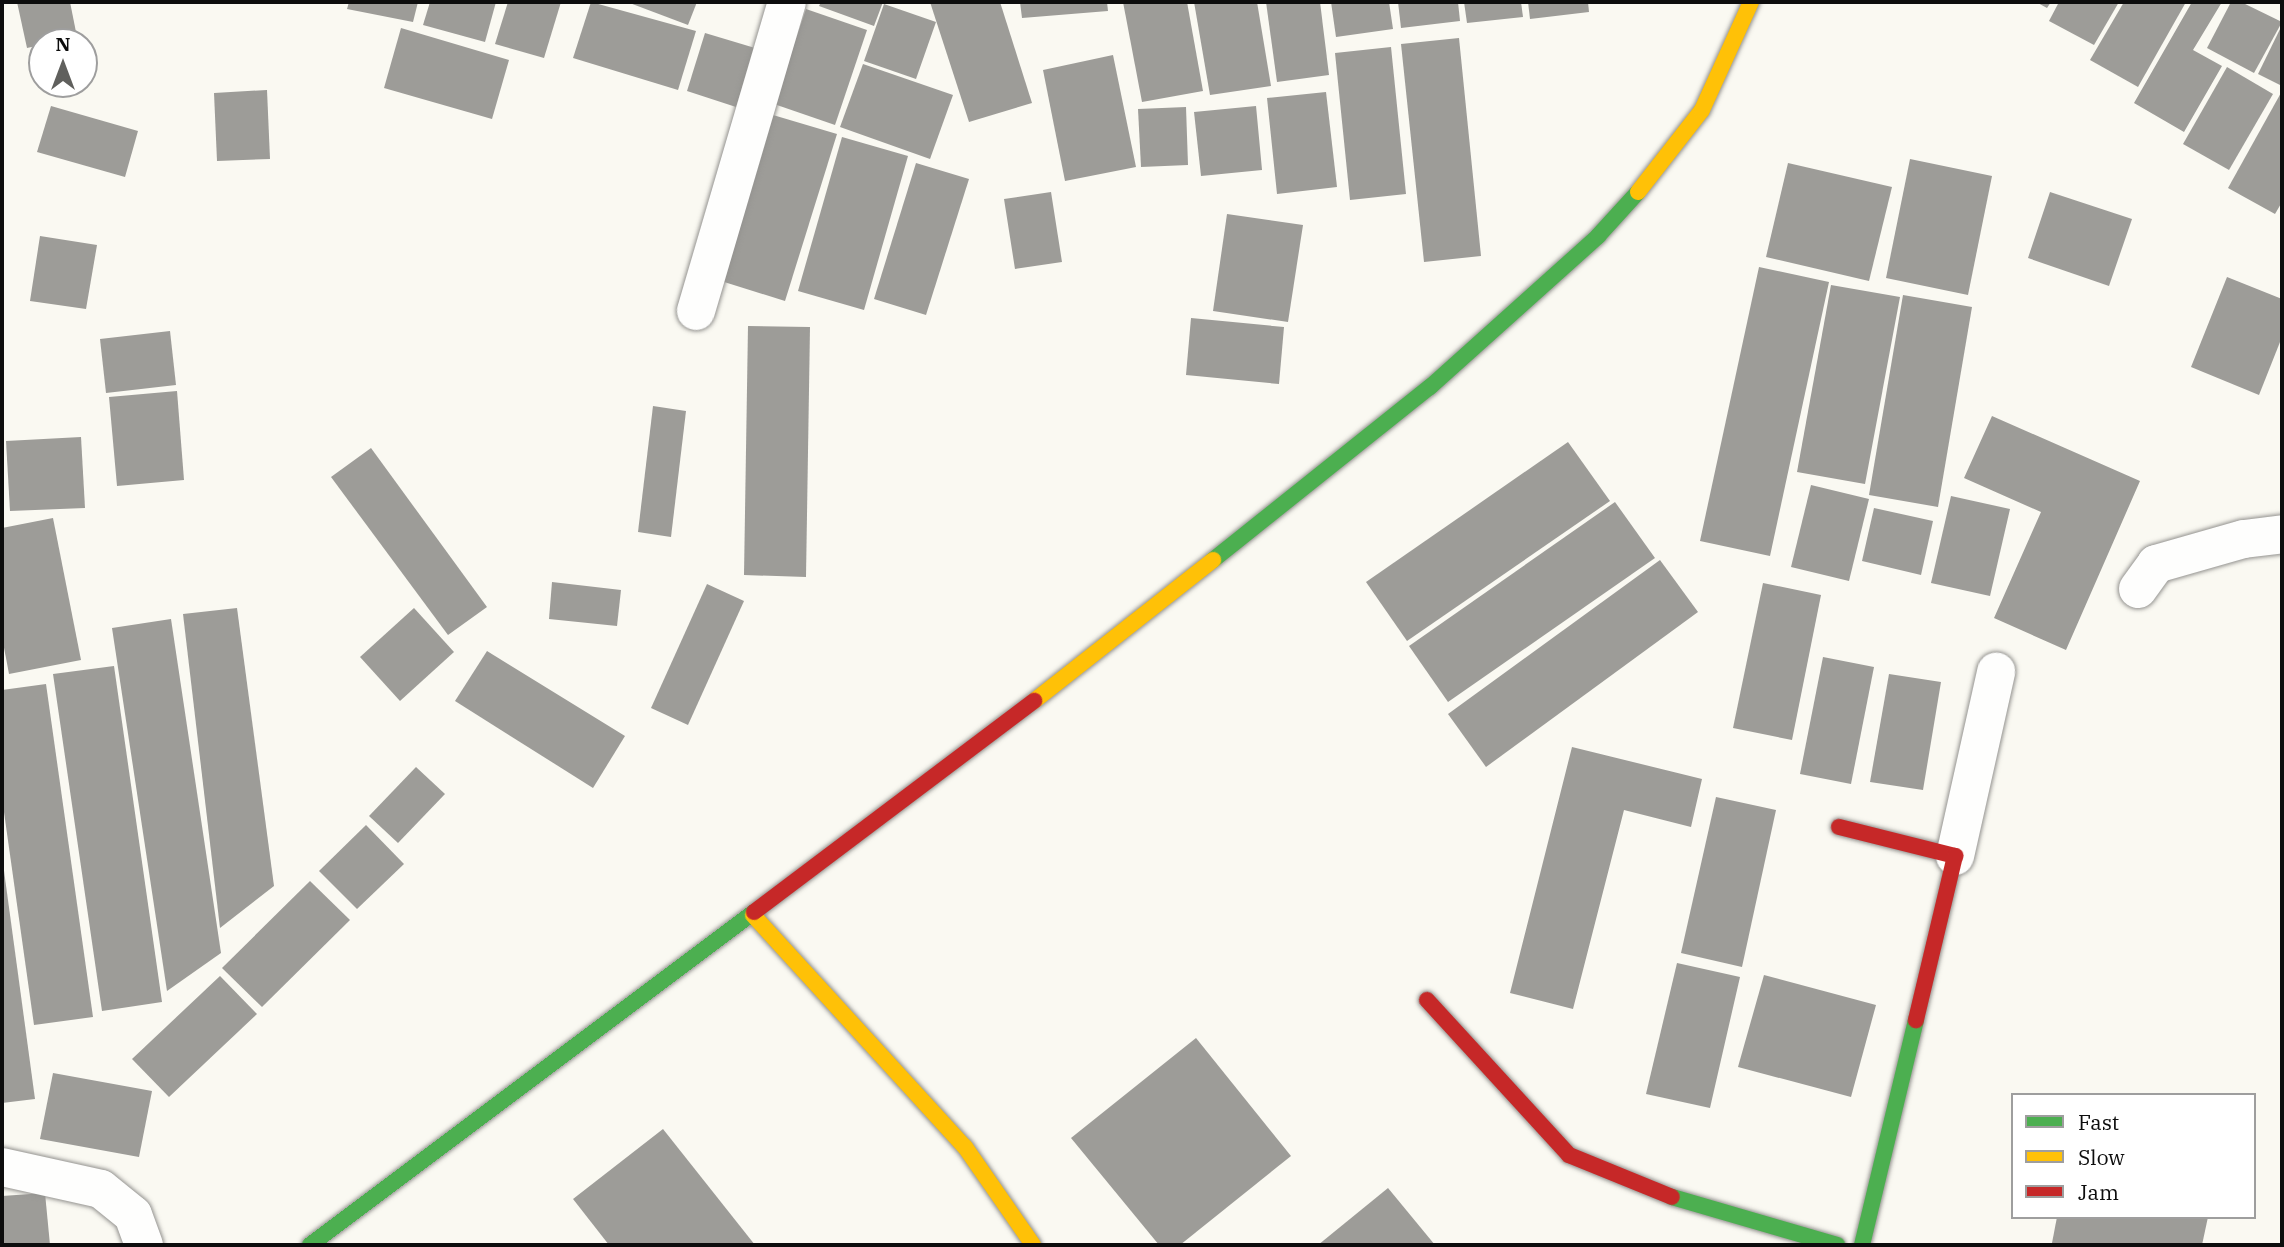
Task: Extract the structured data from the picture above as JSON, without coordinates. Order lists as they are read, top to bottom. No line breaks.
{"legend":["Fast","Slow","Jam"],"north":"top"}
